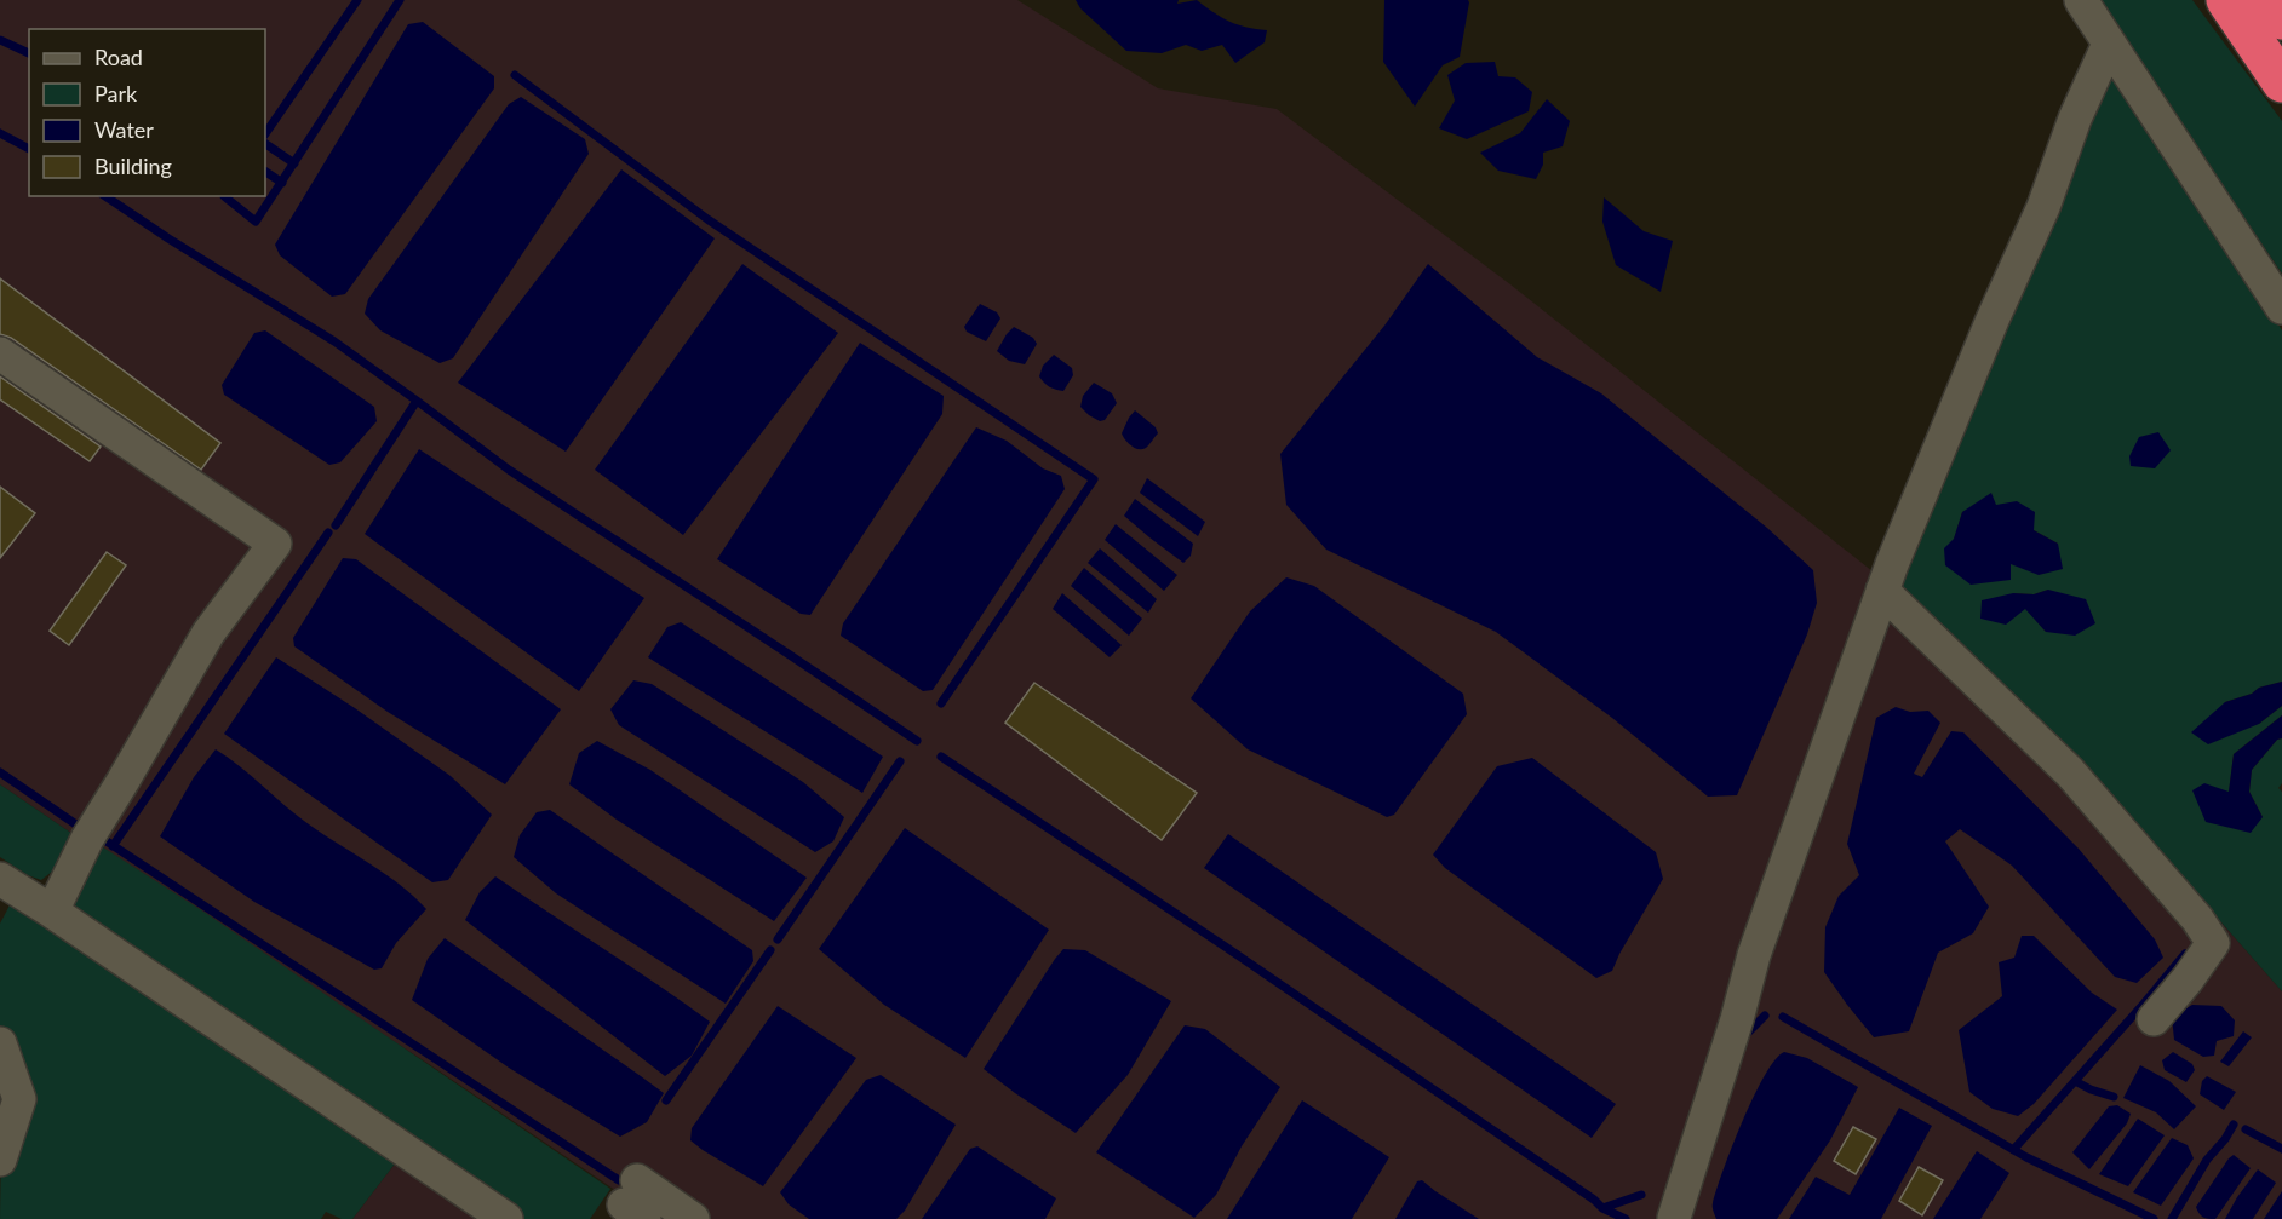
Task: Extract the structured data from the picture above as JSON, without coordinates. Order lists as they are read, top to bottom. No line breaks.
{"legend":["Road","Park","Water","Building"]}
